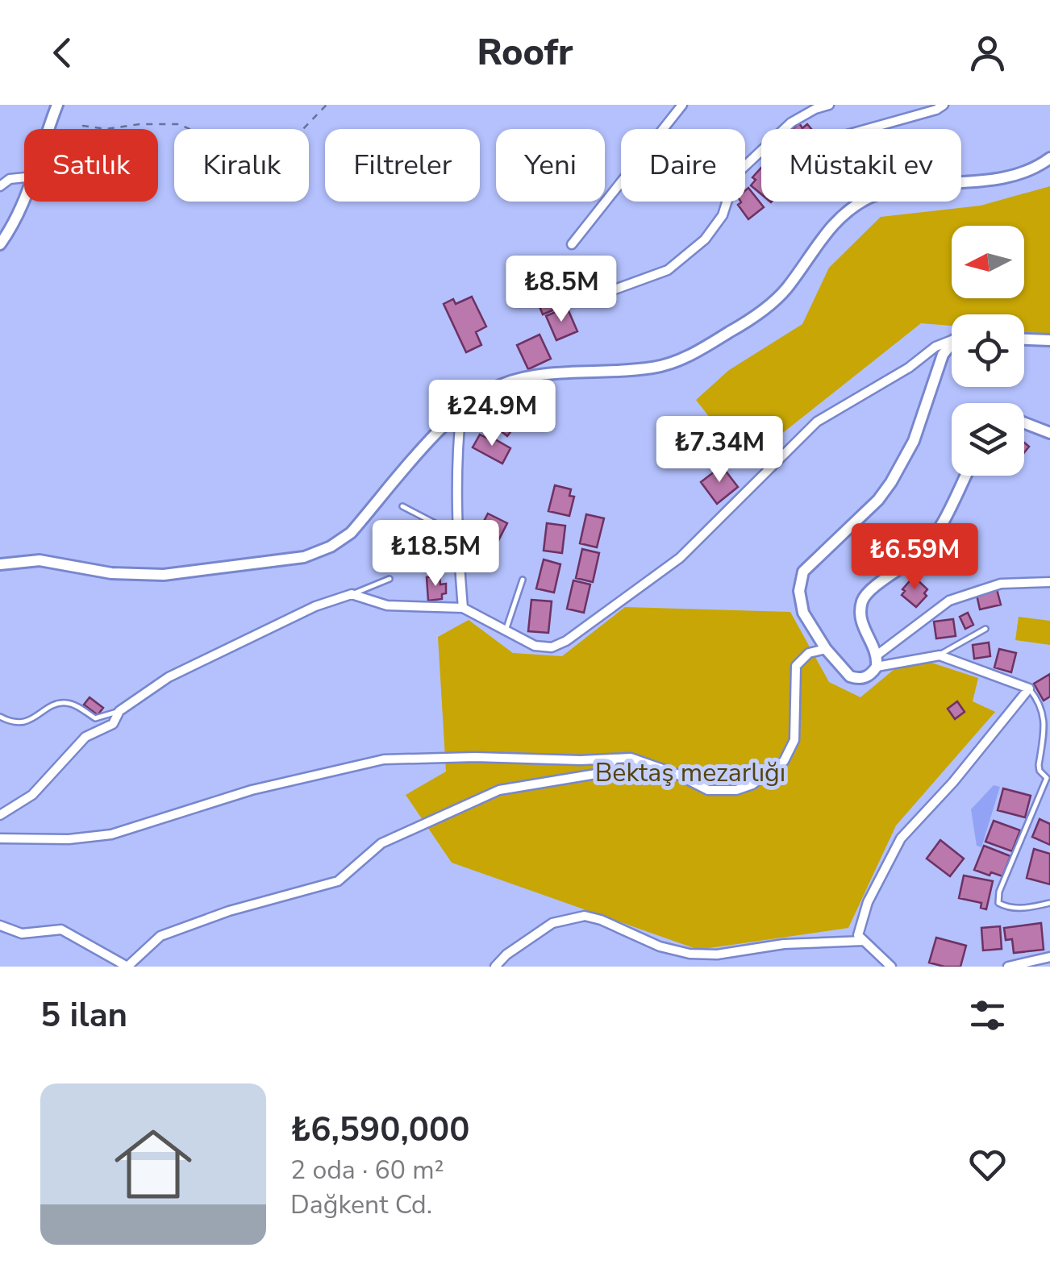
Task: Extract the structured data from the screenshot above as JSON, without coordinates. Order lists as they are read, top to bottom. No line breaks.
{"parks":["Bektaş mezarlığı"],"north":"left","page":{"header":"Roofr","chip":["Satılık","Kiralık","Filtreler","Yeni","Daire","Müstakil ev"],"price":["₺8.5M","₺24.9M","₺7.34M","₺18.5M","₺6.59M"],"heading":"5 ilan","list":[{"name":"₺6,590,000","note":"2 oda · 60 m² · Dağkent Cd."}]}}
